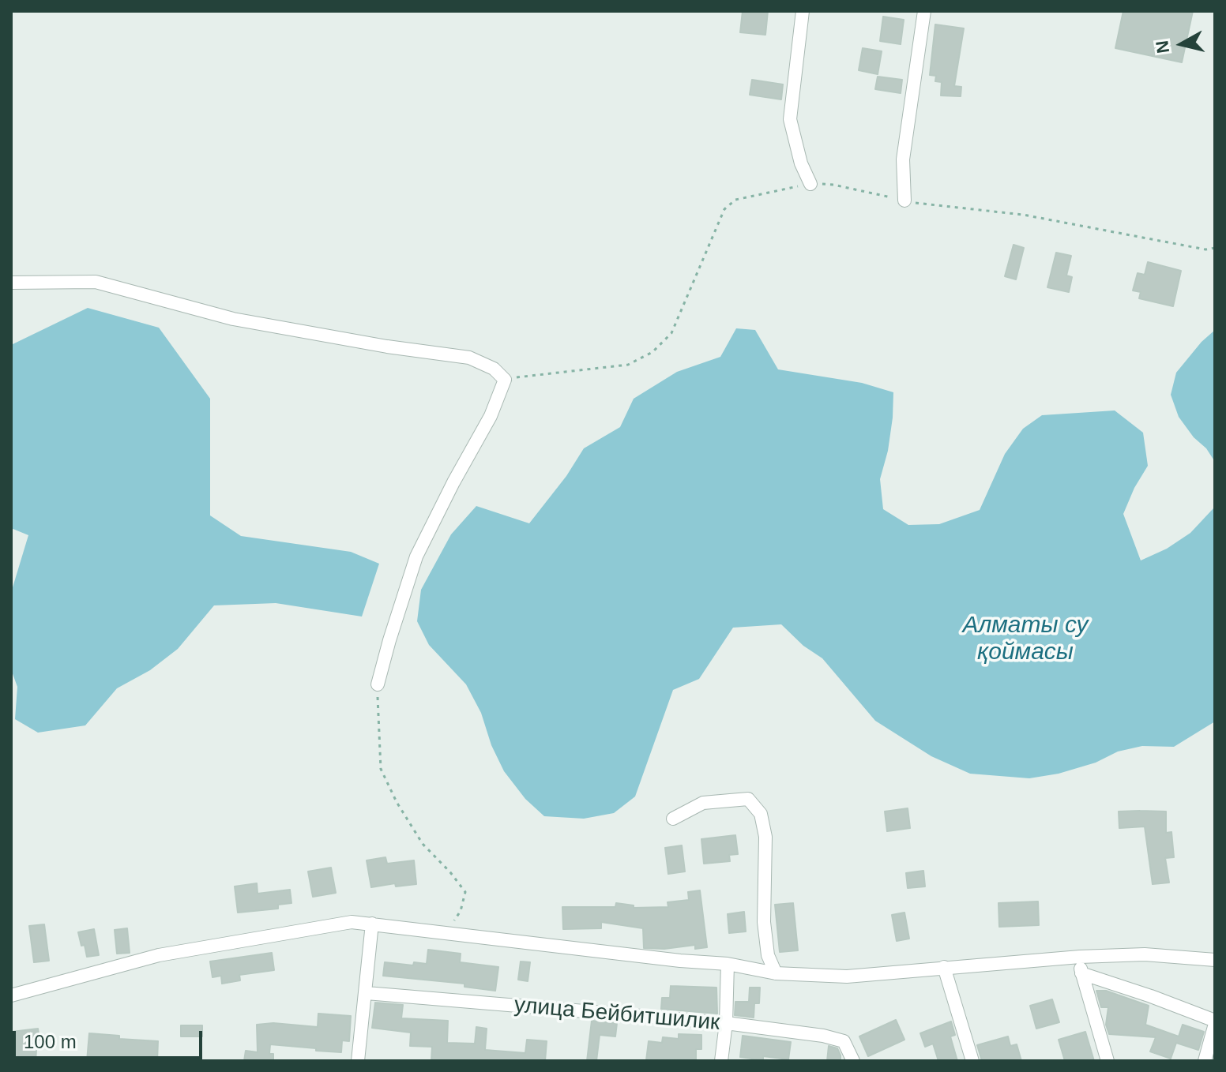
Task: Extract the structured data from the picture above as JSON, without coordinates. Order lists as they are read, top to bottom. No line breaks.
{"streets":{"street":["улица Бейбитшилик"]},"water":["Алматы су қоймасы"],"scale_bar":"100 m","north":"left"}
